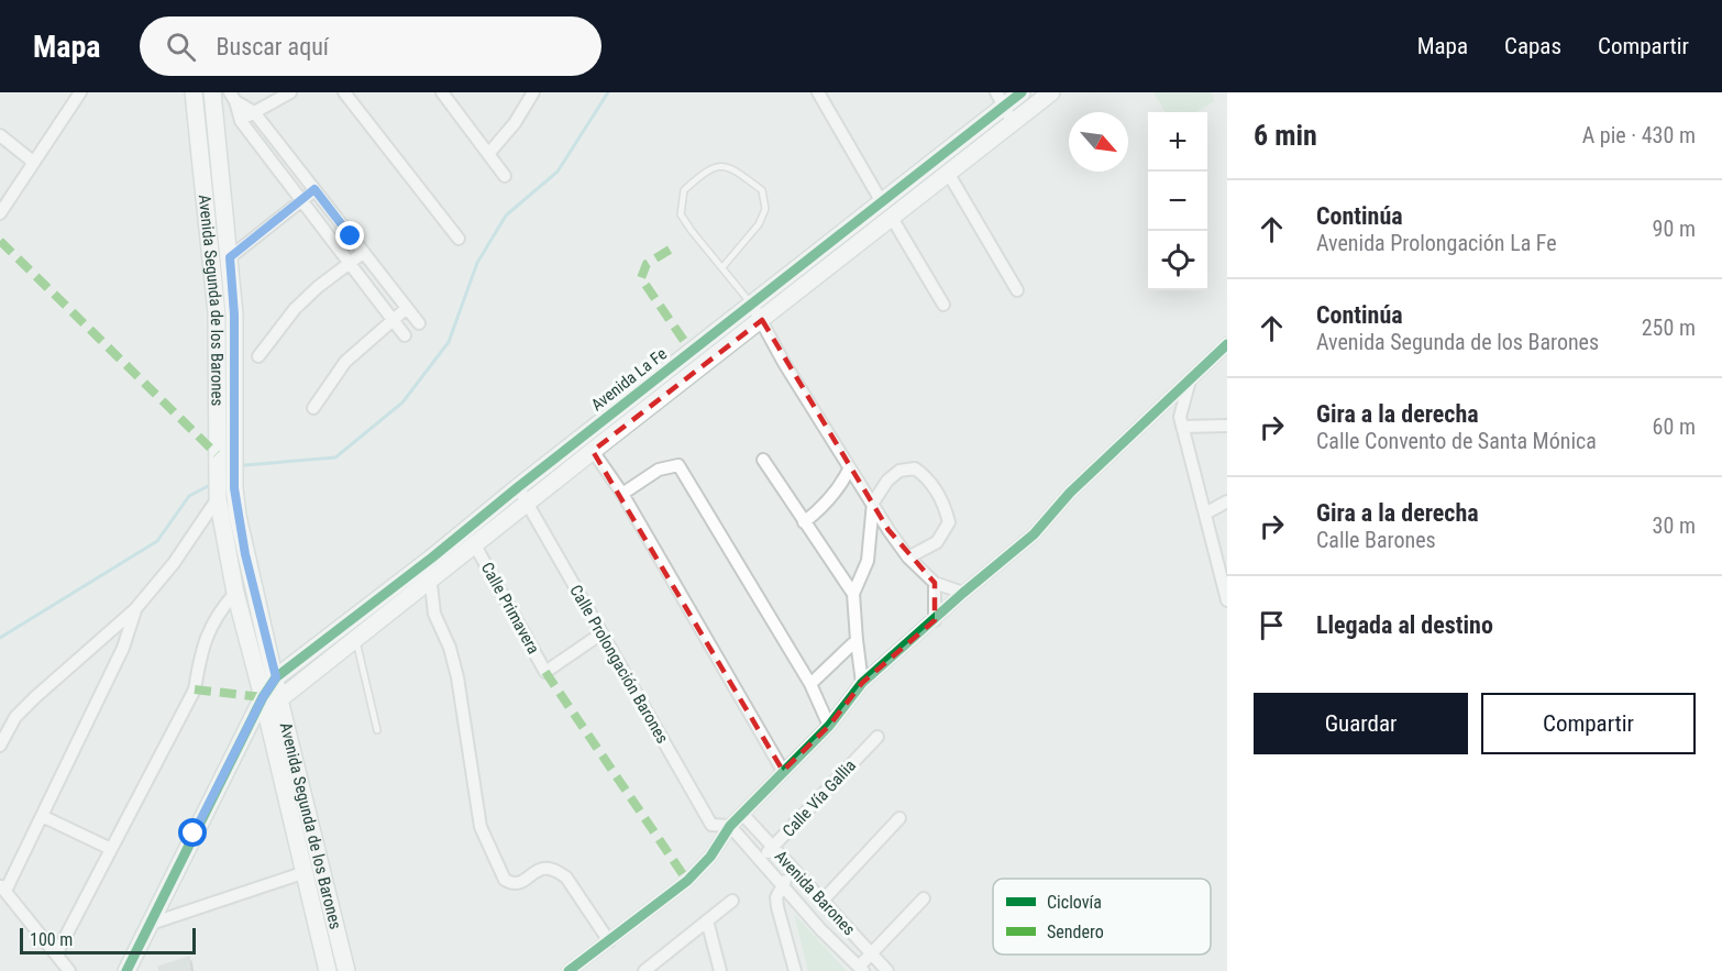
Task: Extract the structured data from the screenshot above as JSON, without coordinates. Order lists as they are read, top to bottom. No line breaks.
{"streets":{"street":["Avenida Segunda de los Barones","Avenida La Fe","Calle Primavera","Calle Prolongación Barones","Calle Vía Gallia","Avenida Barones"]},"crossings":[["Avenida Segunda de los Barones","Avenida La Fe"],["Avenida La Fe","Calle Primavera"],["Avenida La Fe","Calle Prolongación Barones"],["Calle Primavera","Calle Prolongación Barones"],["Calle Prolongación Barones","Avenida Barones"],["Calle Vía Gallia","Avenida Barones"]],"legend":["Ciclovía","Sendero"],"scale_bar":"100 m","north":"bottom right","page":{"header":"Mapa","search":"Buscar aquí","nav":["Mapa","Capas","Compartir"],"heading":["6 min","A pie · 430 m"],"map_buttons":["+","−"],"list":[["Continúa","Avenida Prolongación La Fe","90 m"],["Continúa","Avenida Segunda de los Barones","250 m"],["Gira a la derecha","Calle Convento de Santa Mónica","60 m"],["Gira a la derecha","Calle Barones","30 m"],"Llegada al destino"],"buttons":["Guardar","Compartir"],"scale":"100 m"}}
